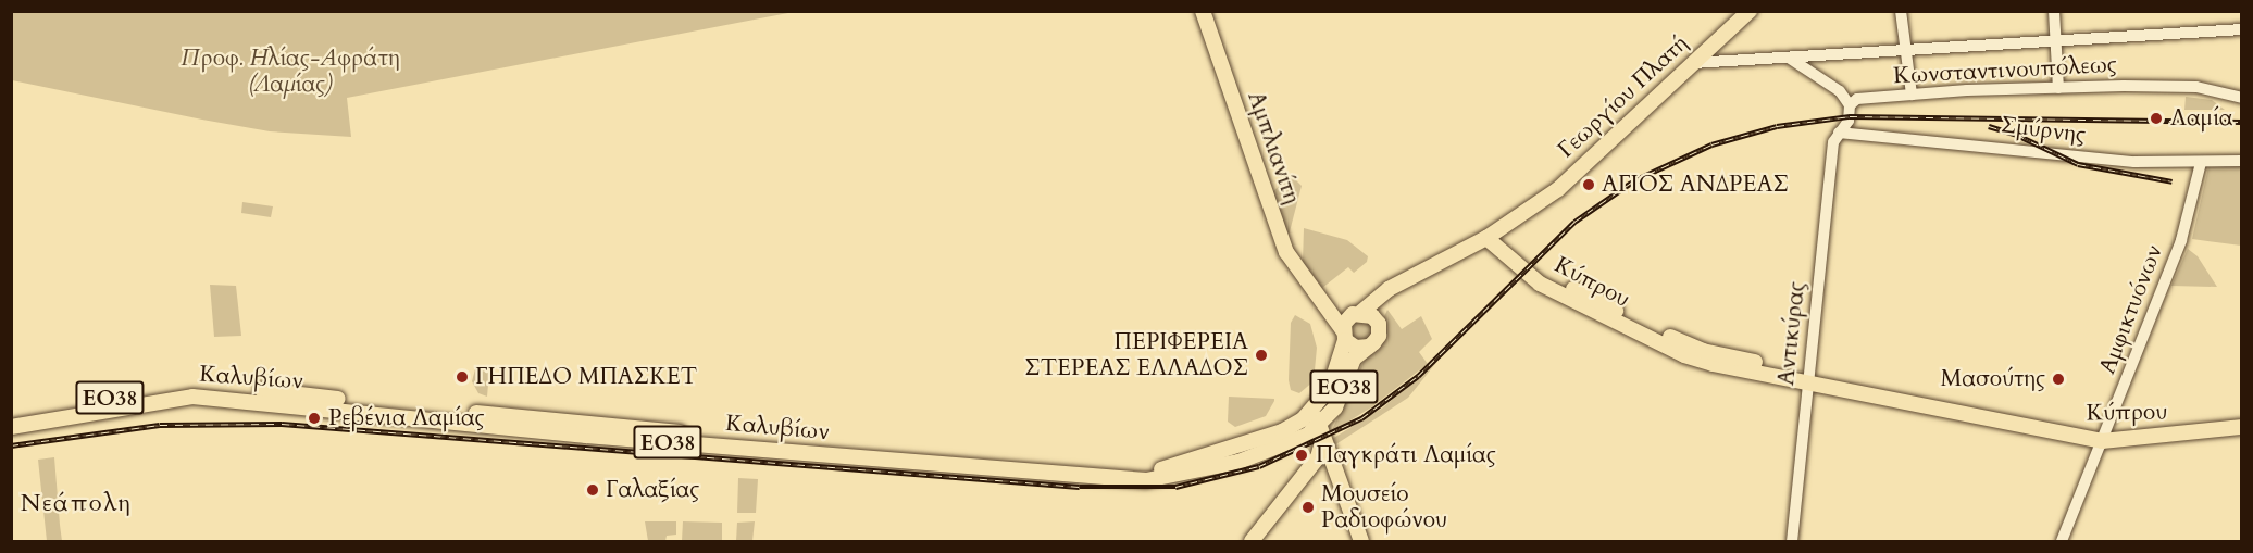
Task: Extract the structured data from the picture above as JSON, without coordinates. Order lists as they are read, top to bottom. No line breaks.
{"streets":{"main road":["Γεωργίου Πλατή","Αμπλιανίτη","Κύπρου","Καλυβίων","ΕΟ38"],"street":["Κωνσταντινουπόλεως","Σμύρνης","Αμφικτυόνων","Αντικύρας"]},"crossings":[["Κωνσταντινουπόλεως","Αντικύρας"],["Γεωργίου Πλατή","Αμπλιανίτη"],["Γεωργίου Πλατή","Κύπρου"],["Γεωργίου Πλατή","Καλυβίων"],["Γεωργίου Πλατή","ΕΟ38"],["Σμύρνης","Αμφικτυόνων"],["Σμύρνης","Αντικύρας"],["Αμπλιανίτη","Καλυβίων"],["Αμπλιανίτη","ΕΟ38"],["Κύπρου","Αμφικτυόνων"],["Κύπρου","Αντικύρας"],["Καλυβίων","ΕΟ38"]],"districts":["Νεάπολη"],"parks":["Προφ. Ηλίας-Αφράτη (Λαμίας)"],"places":["Λαμία","ΑΓΙΟΣ ΑΝΔΡΕΑΣ","ΠΕΡΙΦΕΡΕΙΑ ΣΤΕΡΕΑΣ ΕΛΛΑΔΟΣ","ΓΗΠΕΔΟ ΜΠΑΣΚΕΤ","Μασούτης","Ρεβένια Λαμίας","Παγκράτι Λαμίας","Γαλαξίας","Μουσείο Ραδιοφώνου"]}
